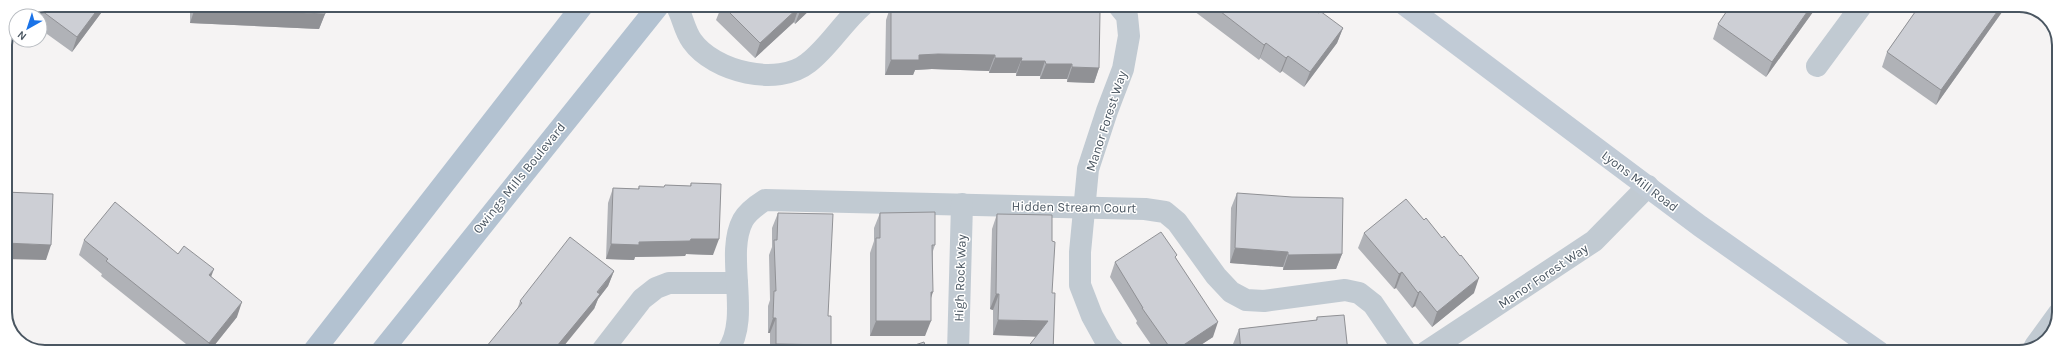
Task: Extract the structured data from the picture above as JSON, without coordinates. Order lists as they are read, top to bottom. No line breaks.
{"streets":{"main road":["Owings Mills Boulevard","Lyons Mill Road"],"street":["Manor Forest Way","Hidden Stream Court","High Rock Way"]},"crossings":[["Manor Forest Way","Lyons Mill Road"],["Manor Forest Way","Hidden Stream Court"],["Hidden Stream Court","High Rock Way"]],"north":"bottom left"}
